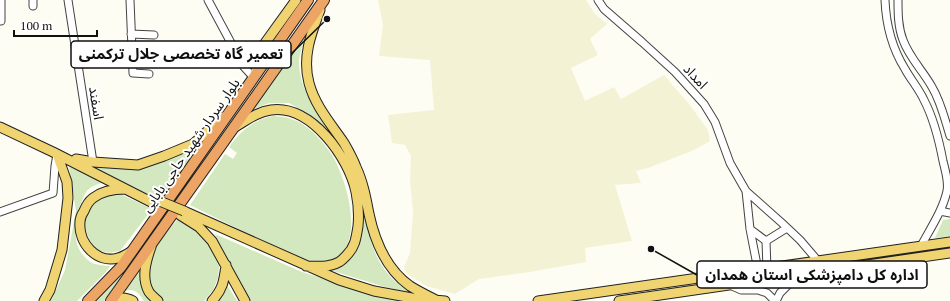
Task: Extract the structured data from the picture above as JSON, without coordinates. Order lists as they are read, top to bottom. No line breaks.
{"streets":{"highway":["بلوار سردار شهید حاجی بابایی"],"street":["امداد","اسفند"]},"places":["تعمیر گاه تخصصی جلال ترکمنی","اداره کل دامپزشکی استان همدان"],"scale_bar":"100 m"}
